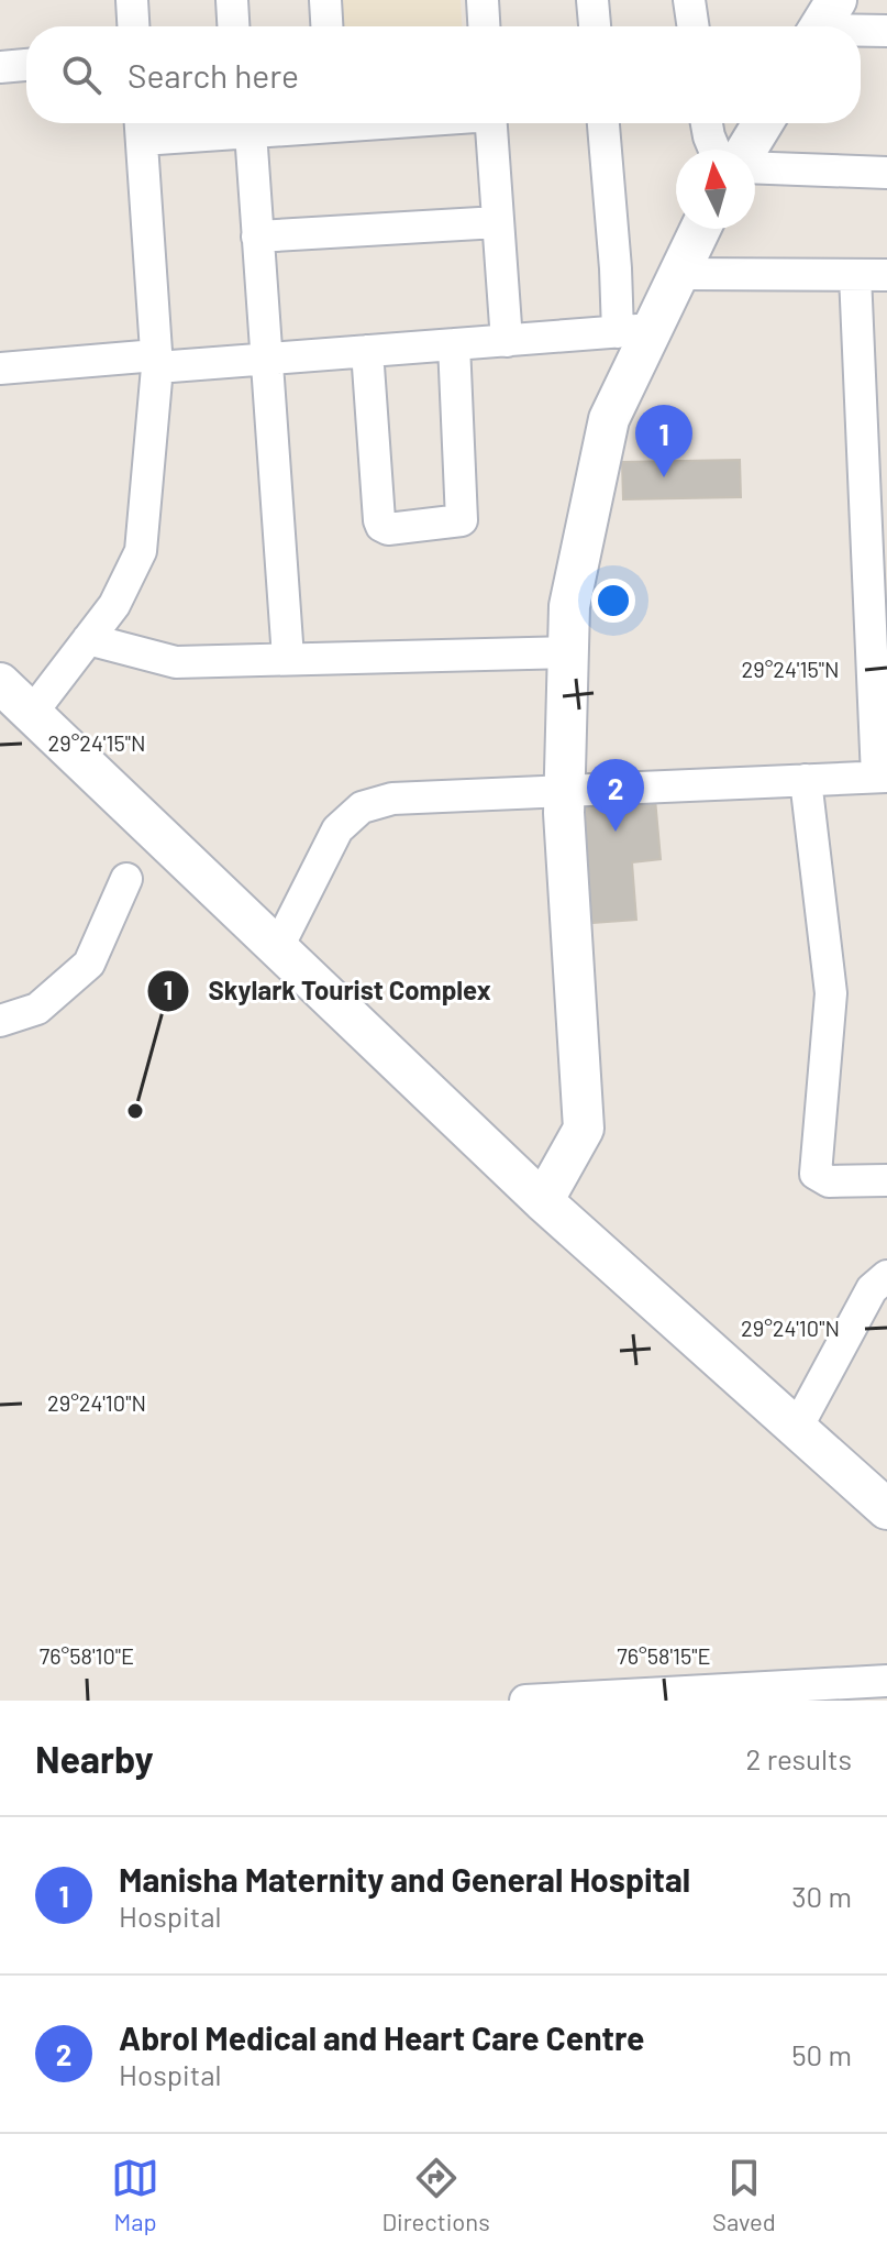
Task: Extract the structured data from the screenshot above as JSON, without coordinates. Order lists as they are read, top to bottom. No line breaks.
{"places":["Skylark Tourist Complex"],"north":"top","page":{"search":"Search here","pins":["1","2"],"heading":["Nearby","2 results"],"list":[{"mark":"1","name":"Manisha Maternity and General Hospital","note":"Hospital","value":"30 m"},{"mark":"2","name":"Abrol Medical and Heart Care Centre","note":"Hospital","value":"50 m"}],"nav":["Map","Directions","Saved"]},"coordinates":["29°24'15\"N","29°24'10\"N","76°58'10\"E","76°58'15\"E"]}
